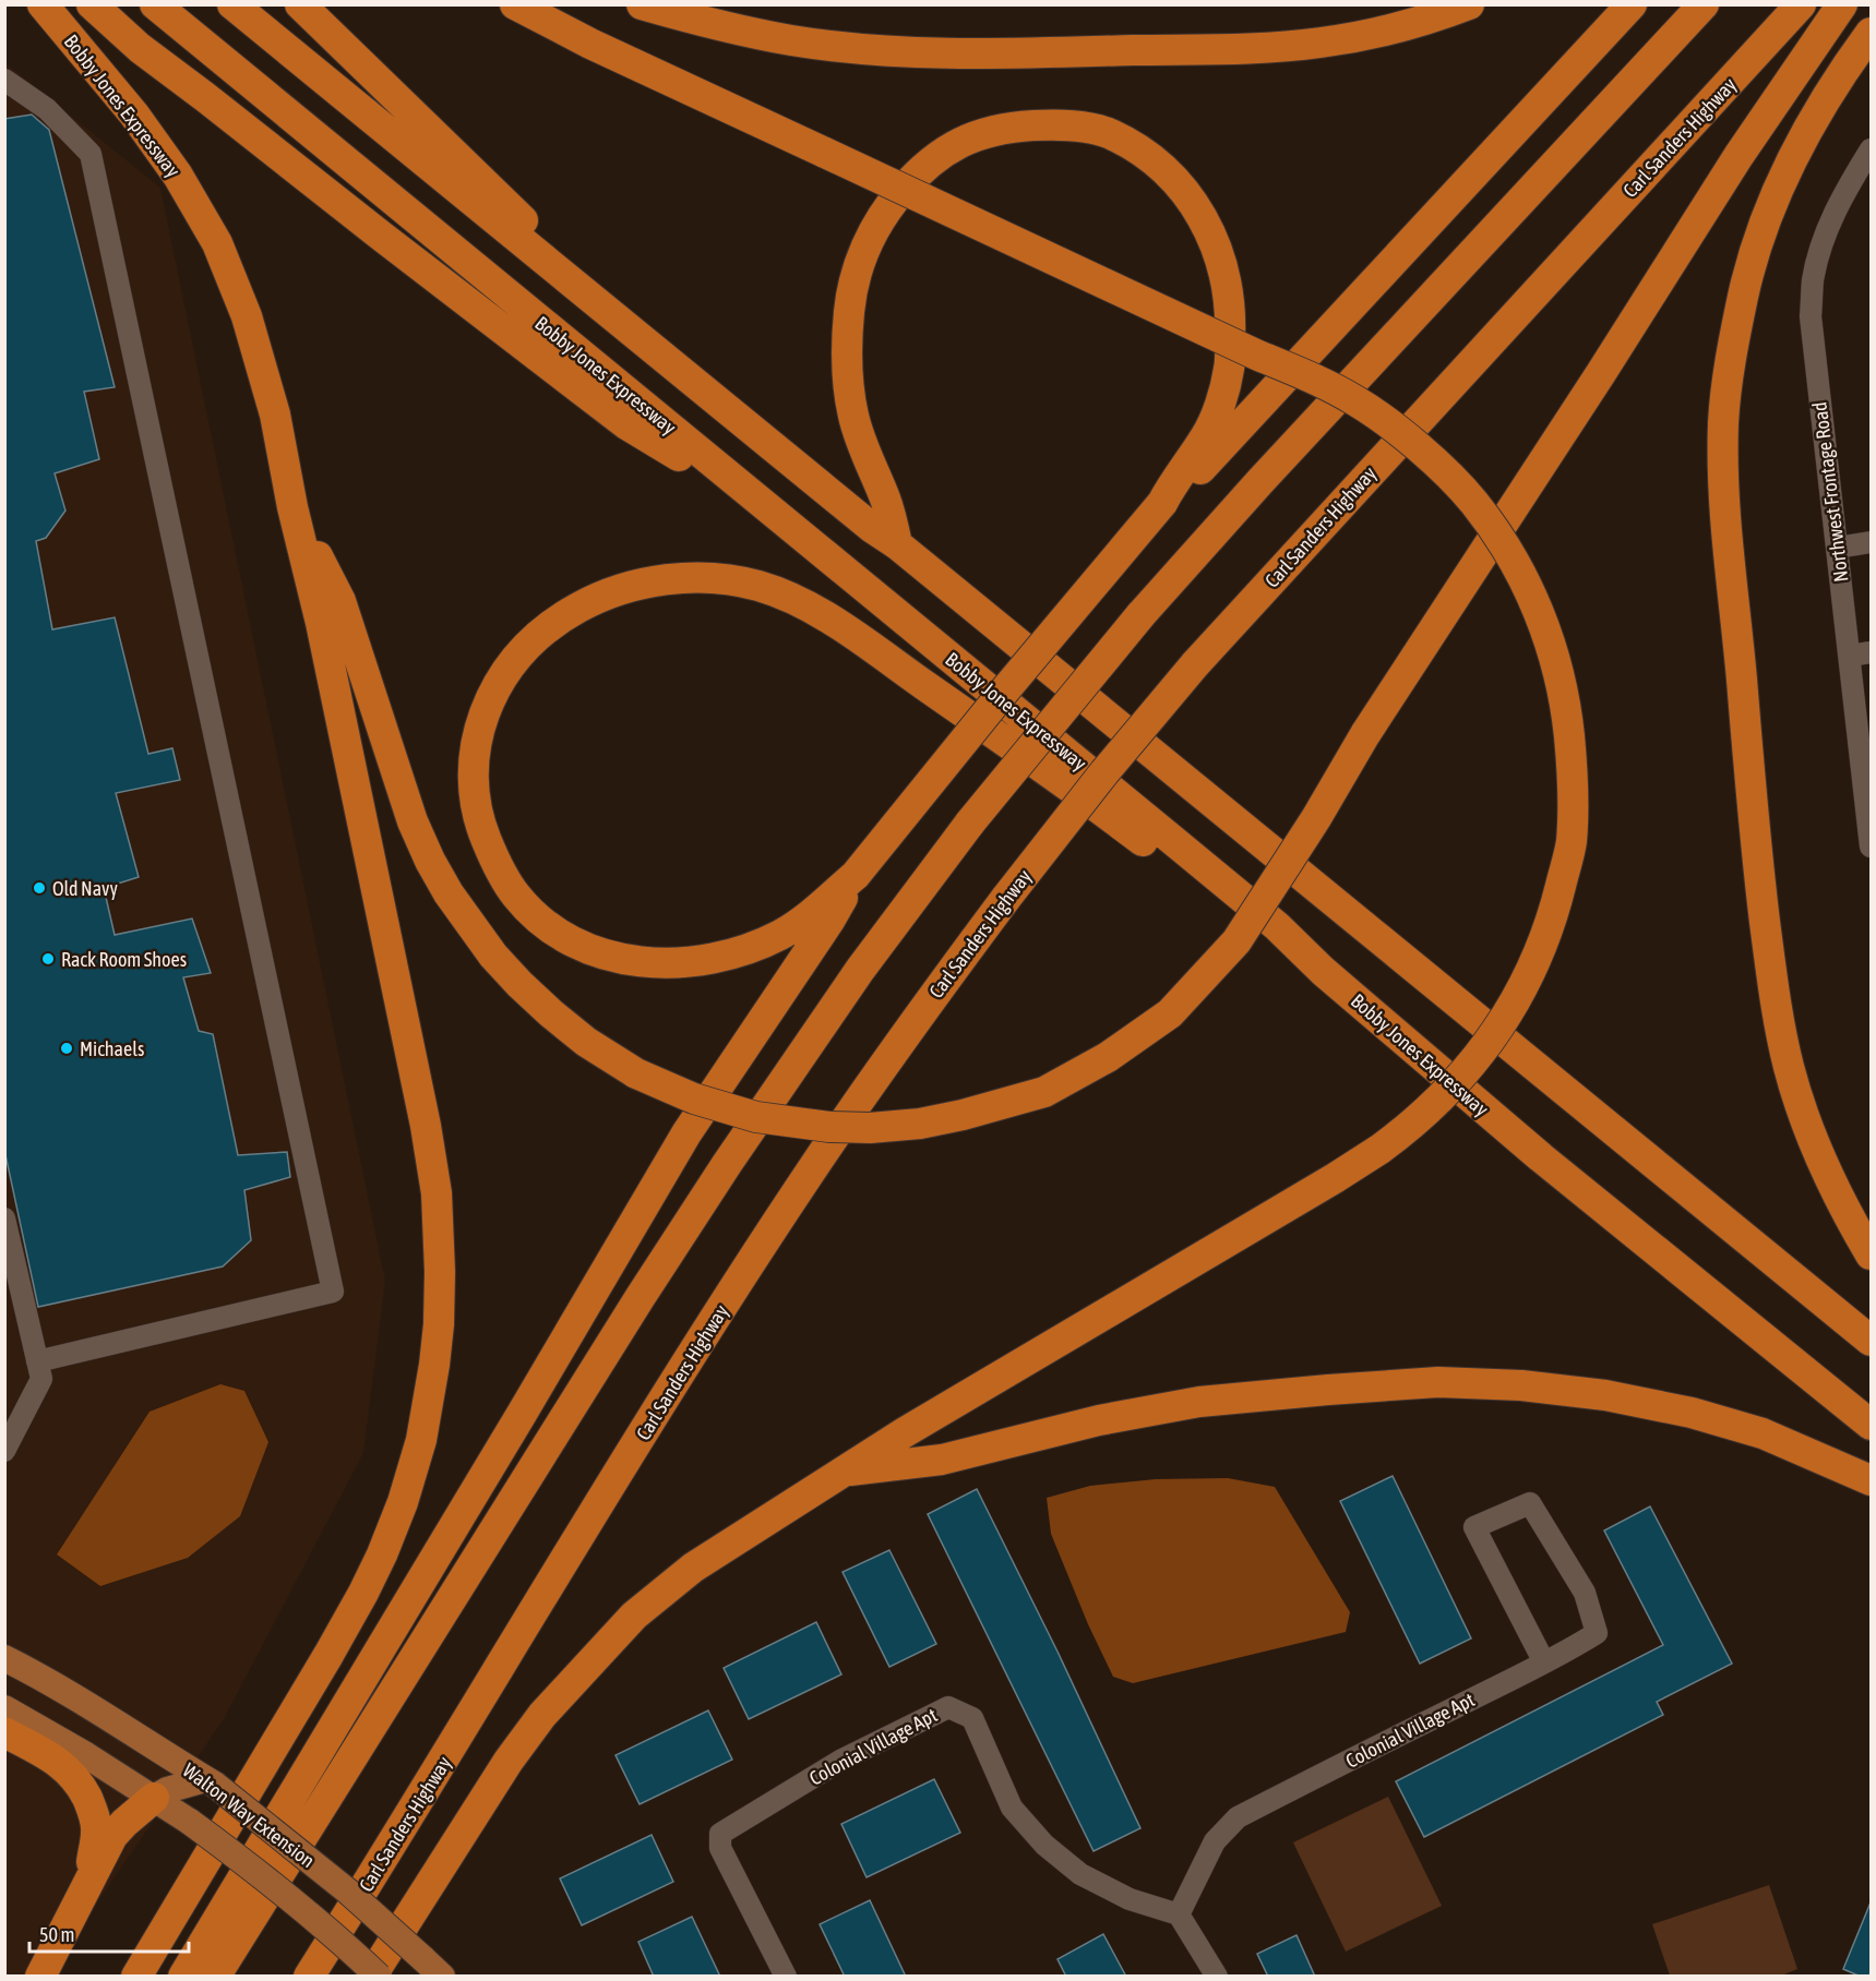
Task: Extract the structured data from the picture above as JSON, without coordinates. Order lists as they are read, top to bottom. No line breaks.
{"streets":{"highway":["Bobby Jones Expressway","Carl Sanders Highway"],"main road":["Walton Way Extension"],"street":["Northwest Frontage Road","Colonial Village Apt"]},"places":["Old Navy","Rack Room Shoes","Michaels"],"scale_bar":"50 m"}
